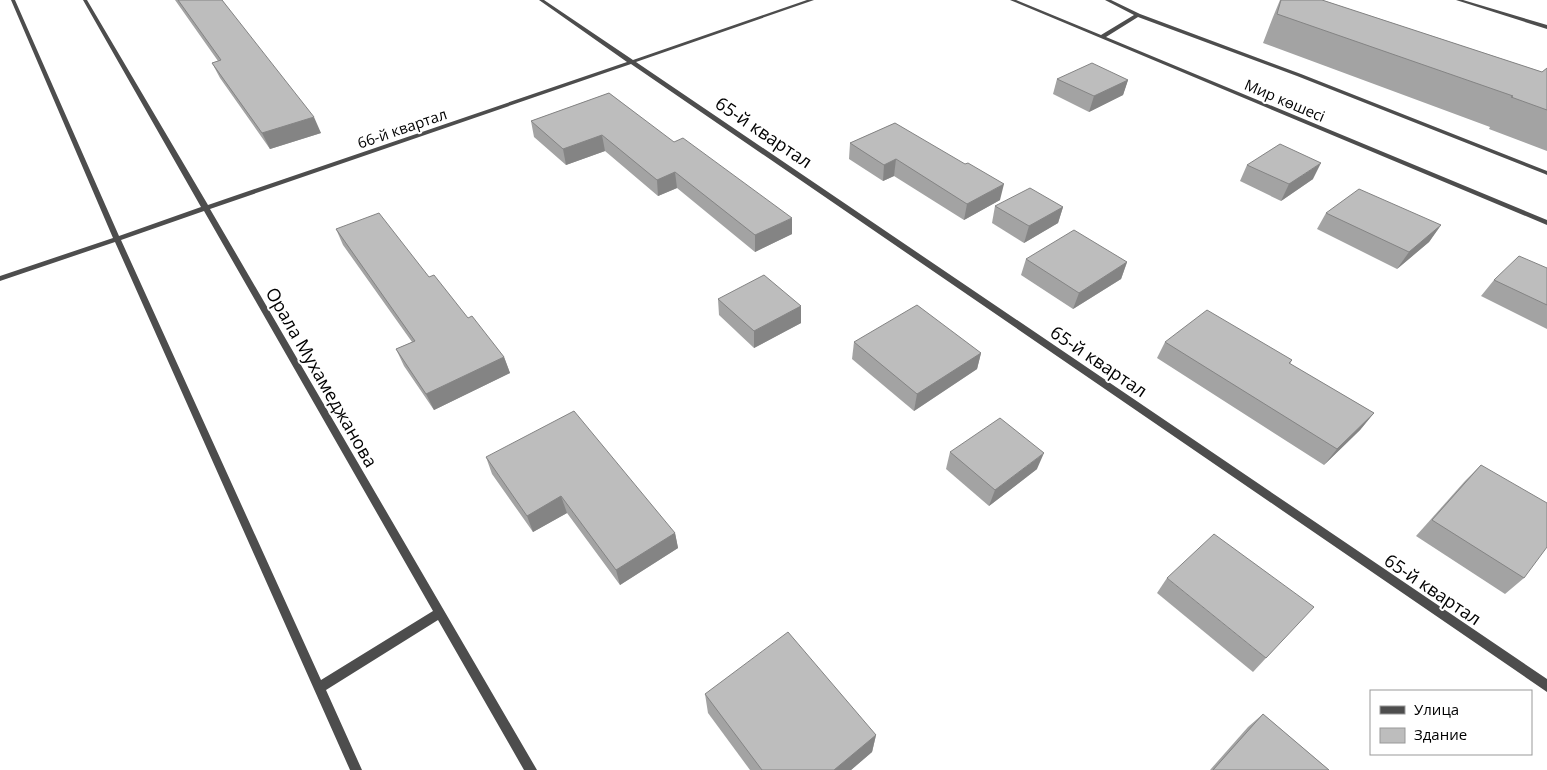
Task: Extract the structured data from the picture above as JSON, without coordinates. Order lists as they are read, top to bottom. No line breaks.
{"streets":{"street":["Мир көшесі","66-й квартал","65-й квартал","Орала Мухамеджанова"]},"crossings":[["66-й квартал","65-й квартал"],["66-й квартал","Орала Мухамеджанова"]],"legend":["Улица","Здание"]}
